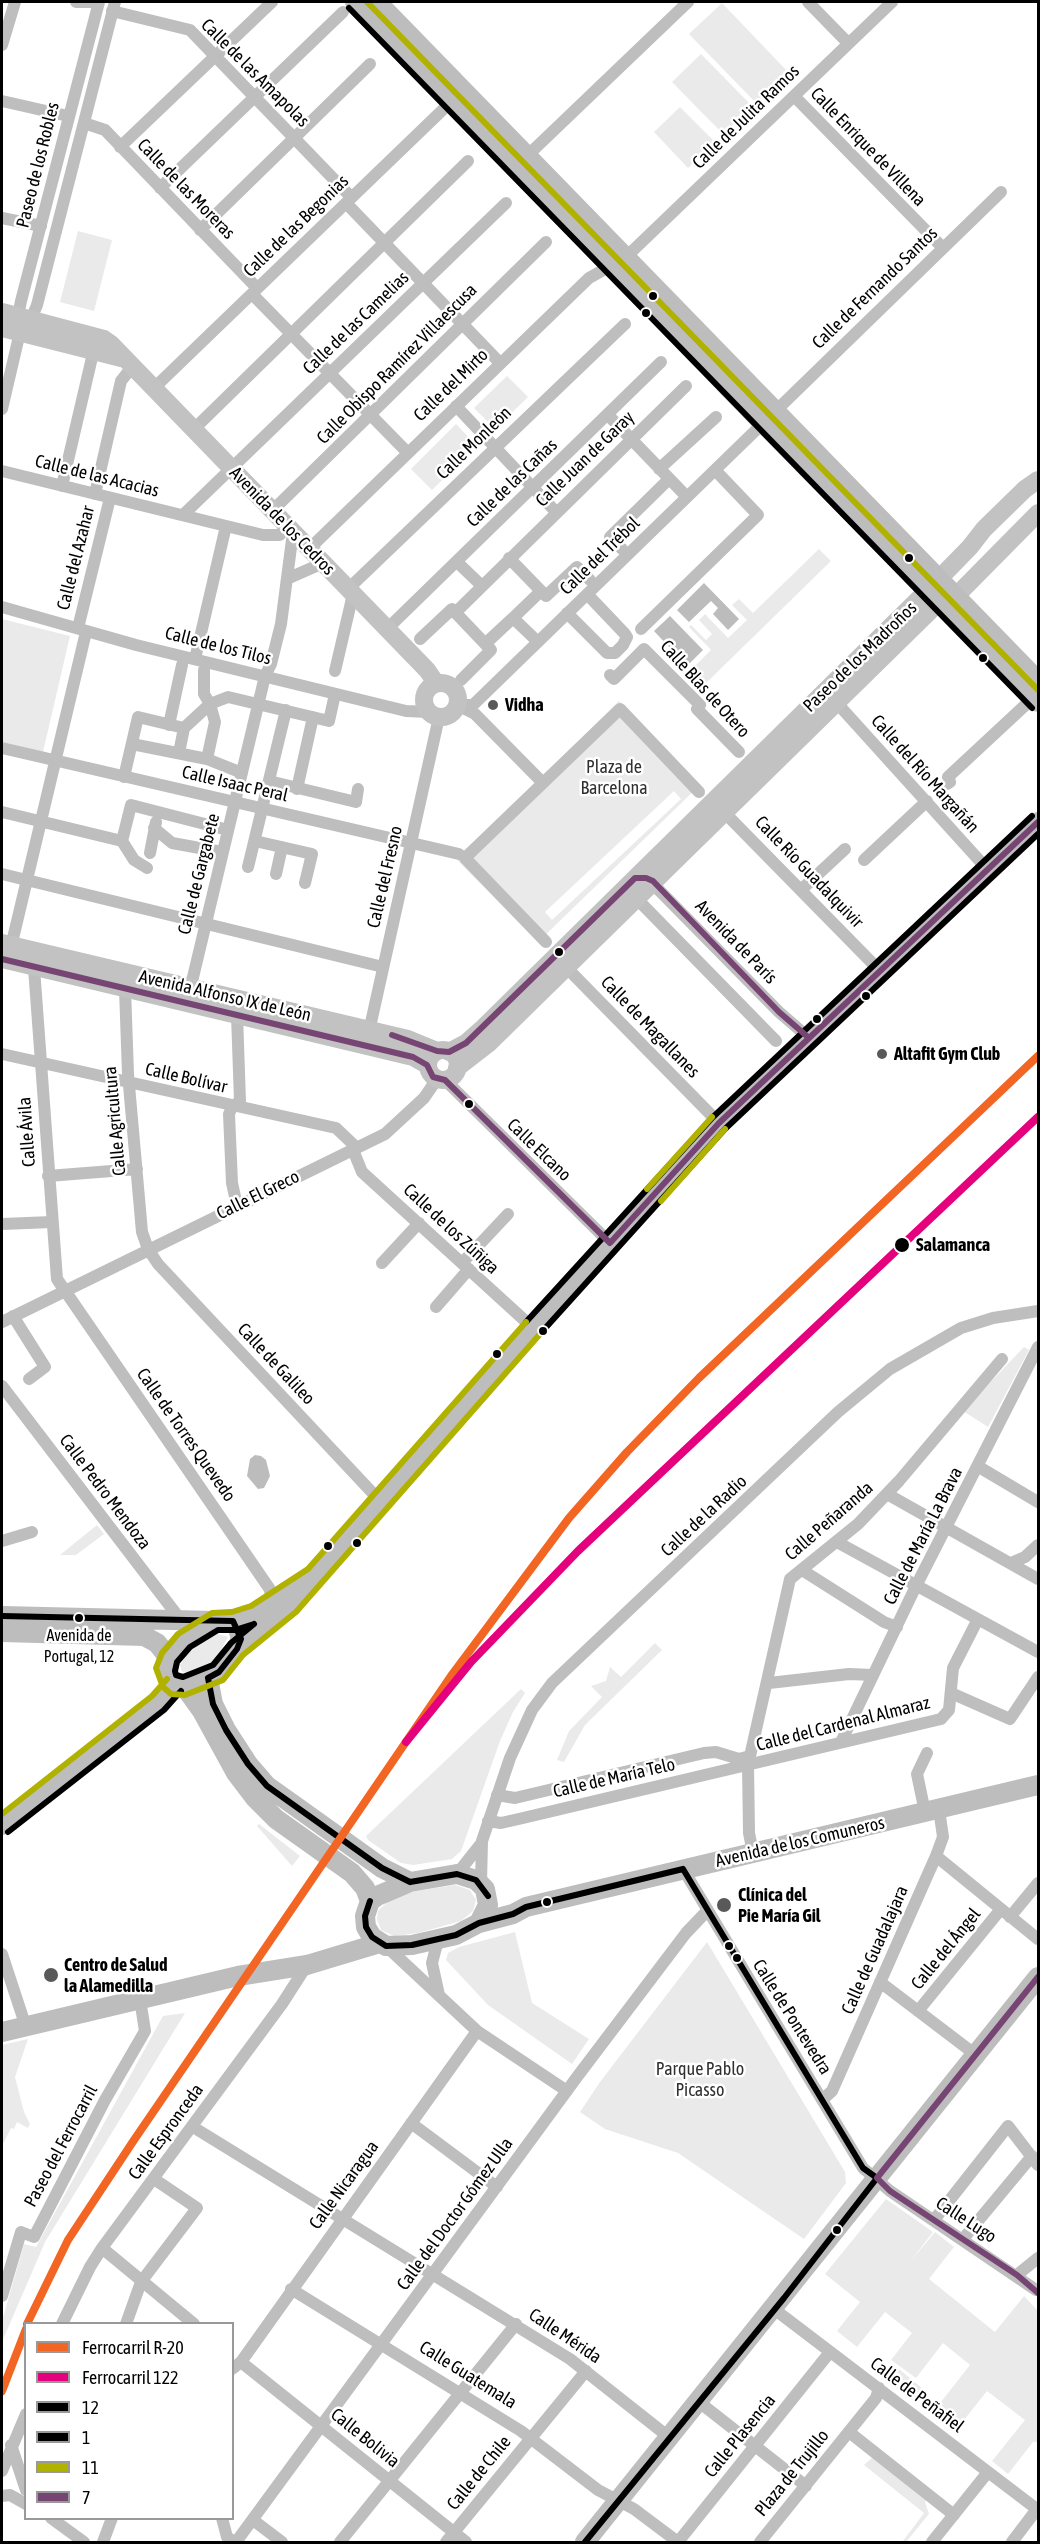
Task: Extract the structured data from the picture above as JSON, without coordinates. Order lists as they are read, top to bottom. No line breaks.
{"streets":{"main road":["Avenida de los Cedros","Paseo de los Madroños","Avenida Alfonso IX de León","Calle El Greco","Avenida de los Comuneros"],"street":["Calle de las Amapolas","Calle de Julita Ramos","Calle Enrique de Villena","Paseo de los Robles","Calle de las Moreras","Calle de las Begonias","Calle de Fernando Santos","Calle de las Camelias","Calle Obispo Ramírez Villaescusa","Calle del Mirto","Calle Monleón","Calle Juan de Garay","Calle de las Acacias","Calle de las Cañas","Calle del Trébol","Calle del Azahar","Calle de los Tilos","Calle Blas de Otero","Calle del Río Margañán","Calle Isaac Peral","Calle Río Guadalquivir","Calle de Gargabete","Calle del Fresno","Avenida de París","Calle de Magallanes","Calle Bolívar","Calle Agricultura","Calle Ávila","Calle Elcano","Calle de los Zúñiga","Calle de Galileo","Calle de Torres Quevedo","Calle Pedro Mendoza","Calle de la Radio","Calle Peñaranda","Calle de María La Brava","Calle del Cardenal Almaraz","Calle de María Telo","Calle del Ángel","Calle de Guadalajara","Calle de Pontevedra","Calle Espronceda","Paseo del Ferrocarril","Calle Nicaragua","Calle del Doctor Gómez Ulla","Calle Lugo","Calle Mérida","Calle Guatemala","Calle de Peñafiel","Calle Plasencia","Calle Bolivia","Calle de Chile","Plaza de Trujillo"]},"crossings":[["Calle de las Amapolas","Paseo de los Robles"],["Calle de las Amapolas","Calle de las Begonias"],["Calle de las Amapolas","Calle de las Camelias"],["Calle de las Amapolas","Calle Obispo Ramírez Villaescusa"],["Calle de las Amapolas","Calle del Mirto"],["Calle de Julita Ramos","Calle Enrique de Villena"],["Calle de Julita Ramos","Calle del Mirto"],["Calle Enrique de Villena","Calle de Fernando Santos"],["Paseo de los Robles","Calle de las Moreras"],["Paseo de los Robles","Avenida de los Cedros"],["Calle de las Moreras","Calle de las Begonias"],["Calle de las Moreras","Calle de las Camelias"],["Calle de las Moreras","Calle Obispo Ramírez Villaescusa"],["Calle de las Moreras","Calle del Mirto"],["Calle de las Begonias","Avenida de los Cedros"],["Calle de Fernando Santos","Calle del Trébol"],["Calle de las Camelias","Avenida de los Cedros"],["Calle Obispo Ramírez Villaescusa","Avenida de los Cedros"],["Calle del Mirto","Avenida de los Cedros"],["Calle Monleón","Avenida de los Cedros"],["Calle de las Acacias","Avenida de los Cedros"],["Calle de las Acacias","Calle del Azahar"],["Calle de las Acacias","Calle de Gargabete"],["Calle de las Cañas","Avenida de los Cedros"],["Avenida de los Cedros","Calle del Trébol"],["Avenida de los Cedros","Calle de los Tilos"],["Avenida de los Cedros","Calle de Gargabete"],["Avenida de los Cedros","Calle del Fresno"],["Calle del Trébol","Calle de los Tilos"],["Calle del Trébol","Calle del Fresno"],["Calle del Azahar","Calle de los Tilos"],["Calle de los Tilos","Calle de Gargabete"],["Calle de los Tilos","Calle del Fresno"],["Paseo de los Madroños","Calle del Río Margañán"],["Paseo de los Madroños","Calle Río Guadalquivir"],["Calle Isaac Peral","Calle de Gargabete"],["Calle Isaac Peral","Calle del Fresno"],["Calle de Gargabete","Avenida Alfonso IX de León"],["Calle del Fresno","Avenida Alfonso IX de León"],["Avenida Alfonso IX de León","Calle Agricultura"],["Avenida Alfonso IX de León","Calle Ávila"],["Avenida Alfonso IX de León","Calle Elcano"],["Avenida Alfonso IX de León","Calle El Greco"],["Calle de Magallanes","Calle El Greco"],["Calle Bolívar","Calle Agricultura"],["Calle Bolívar","Calle Ávila"],["Calle Bolívar","Calle El Greco"],["Calle Bolívar","Calle de los Zúñiga"],["Calle Agricultura","Calle El Greco"],["Calle Agricultura","Calle de Galileo"],["Calle Ávila","Calle El Greco"],["Calle Ávila","Calle de Torres Quevedo"],["Calle Elcano","Calle El Greco"],["Calle El Greco","Calle de los Zúñiga"],["Calle El Greco","Calle de Galileo"],["Calle El Greco","Calle de Torres Quevedo"],["Calle de la Radio","Calle de María Telo"],["Calle de la Radio","Avenida de los Comuneros"],["Calle Peñaranda","Calle del Cardenal Almaraz"],["Calle Peñaranda","Calle de María Telo"],["Calle Peñaranda","Avenida de los Comuneros"],["Calle de María La Brava","Calle del Cardenal Almaraz"],["Calle del Cardenal Almaraz","Calle de María Telo"],["Avenida de los Comuneros","Calle de Guadalajara"],["Avenida de los Comuneros","Calle de Pontevedra"],["Calle de Guadalajara","Calle de Pontevedra"],["Calle de Pontevedra","Calle del Doctor Gómez Ulla"],["Calle de Pontevedra","Calle Lugo"],["Calle Espronceda","Calle Mérida"],["Calle Nicaragua","Calle Mérida"],["Calle Nicaragua","Calle Guatemala"],["Calle Nicaragua","Calle Bolivia"],["Calle del Doctor Gómez Ulla","Calle Mérida"],["Calle del Doctor Gómez Ulla","Calle Guatemala"],["Calle del Doctor Gómez Ulla","Calle Bolivia"],["Calle Mérida","Calle de Chile"],["Calle Guatemala","Calle Plasencia"],["Calle Guatemala","Calle de Chile"],["Calle de Peñafiel","Calle Plasencia"],["Calle de Peñafiel","Plaza de Trujillo"],["Calle Bolivia","Calle de Chile"]],"parks":["Plaza de Barcelona","Parque Pablo Picasso"],"places":["Vidha","Altafit Gym Club","Salamanca","Avenida de Portugal, 12","Clínica del Pie María Gil","Centro de Salud la Alamedilla"],"lines":["transit line 11","transit line 1","transit line 7","rail line R-20","rail line 122","transit line 12"],"legend":["Ferrocarril R-20","Ferrocarril 122","12","1","11","7"]}
